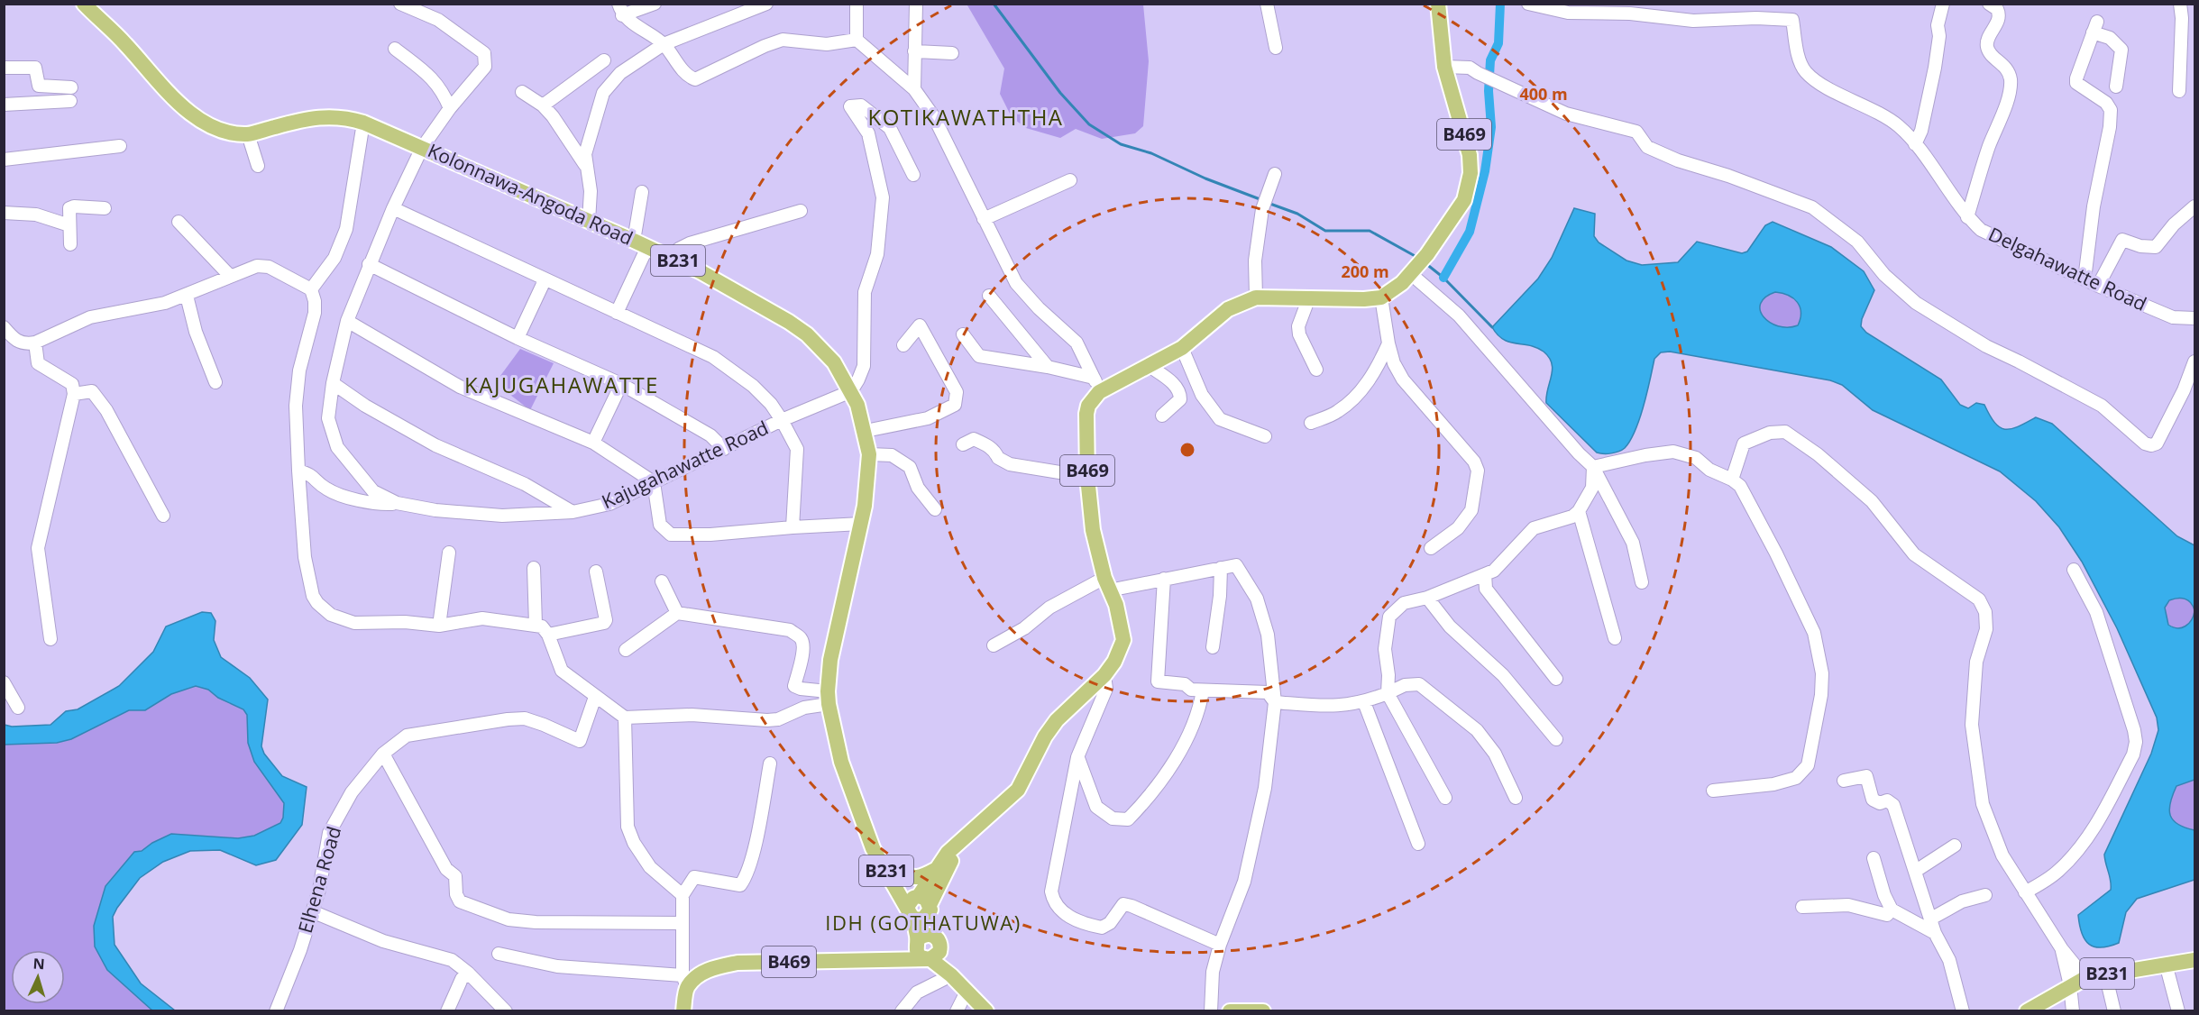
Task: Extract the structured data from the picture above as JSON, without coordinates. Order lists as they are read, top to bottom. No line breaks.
{"streets":{"main road":["B469","Kolonnawa-Angoda Road","B231"],"street":["Delgahawatte Road","Kajugahawatte Road","Elhena Road"]},"crossings":[["B469","Kolonnawa-Angoda Road"],["B469","B231"],["Kolonnawa-Angoda Road","B231"],["Kolonnawa-Angoda Road","Kajugahawatte Road"]],"districts":["KOTIKAWATHTHA","KAJUGAHAWATTE","IDH (GOTHATUWA)"],"north":"top","rings":["400 m","200 m"]}
